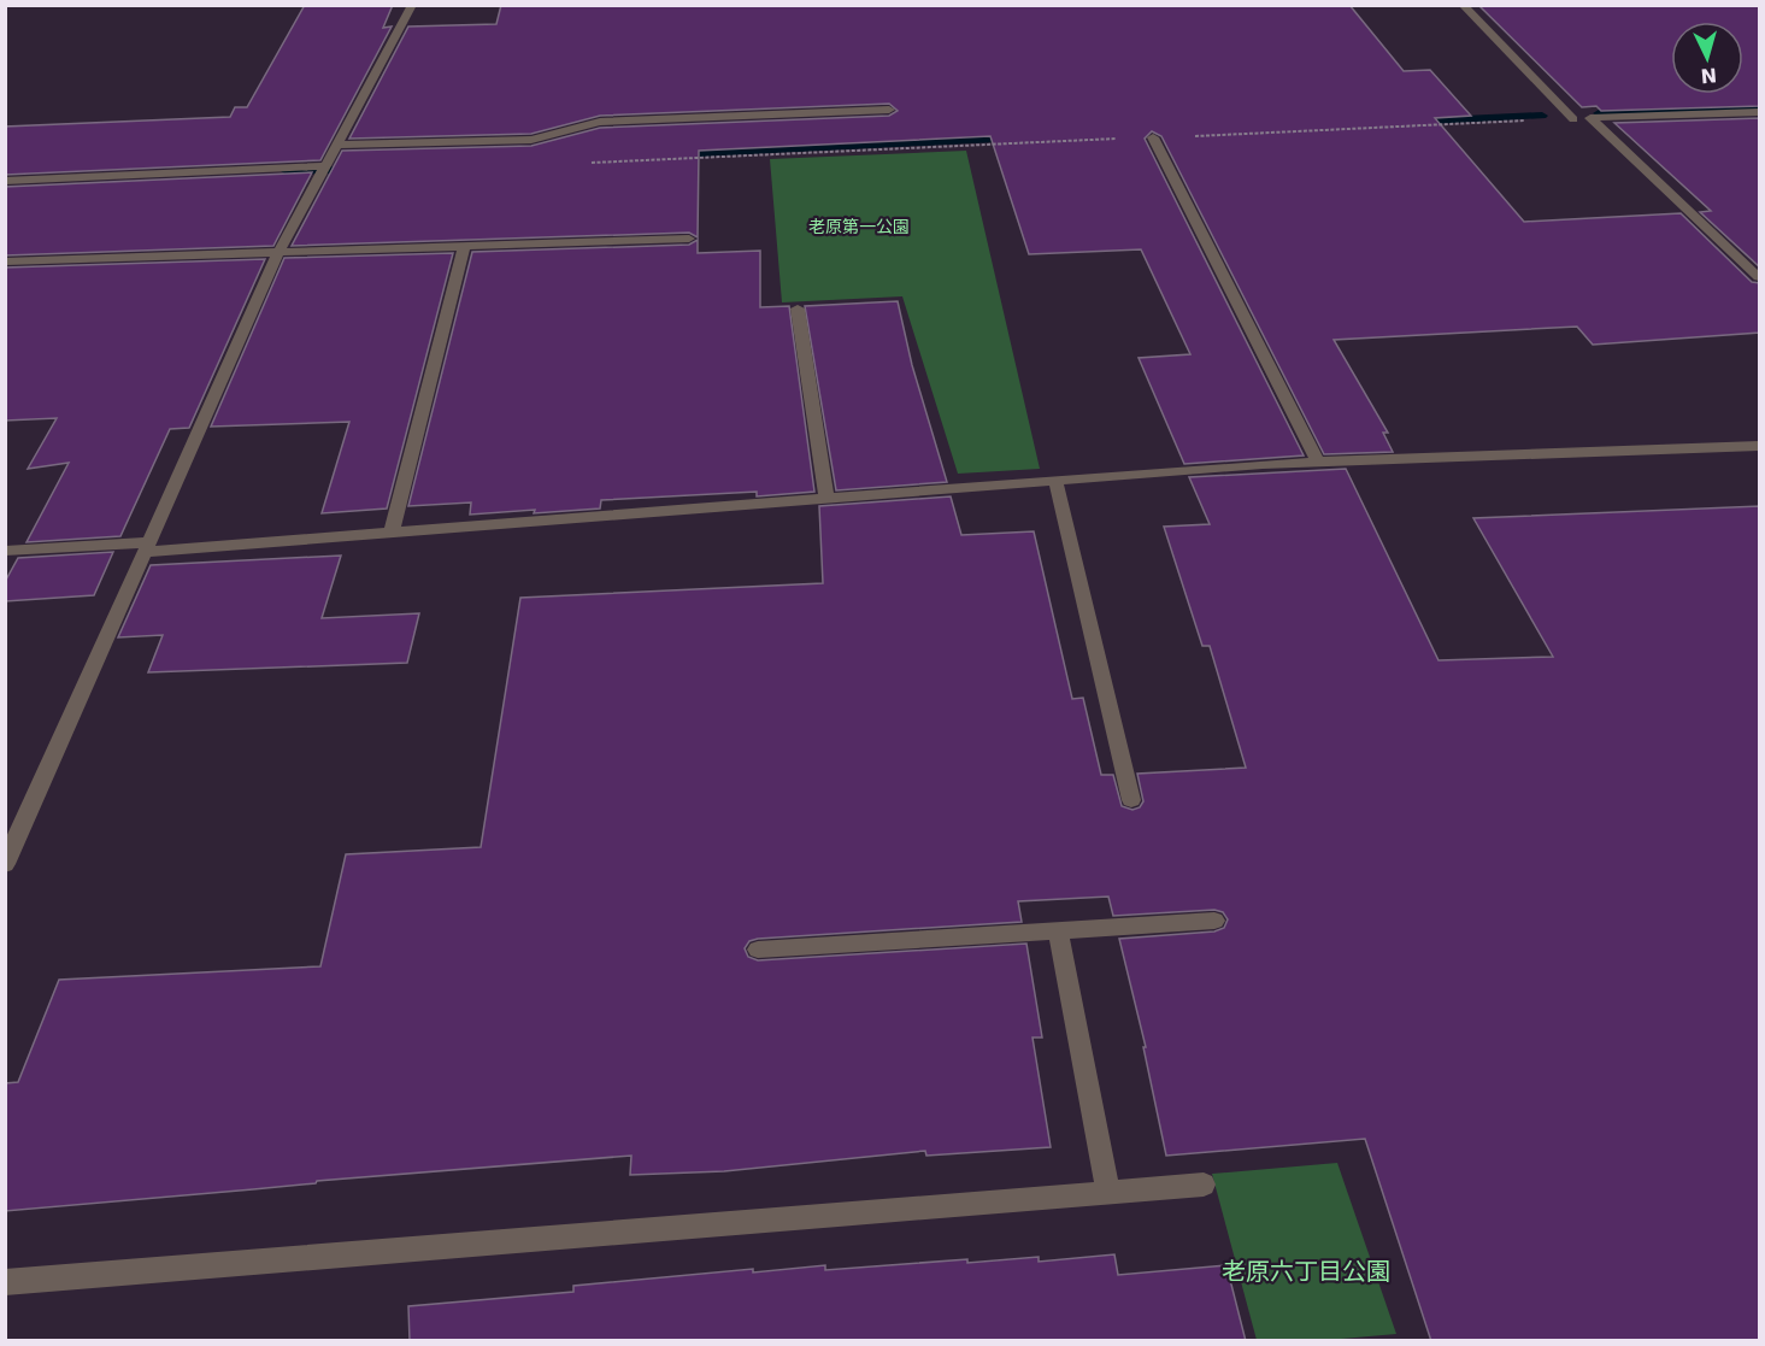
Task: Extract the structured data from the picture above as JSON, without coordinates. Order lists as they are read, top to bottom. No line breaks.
{"parks":["老原第一公園","老原六丁目公園"],"north":"bottom"}
